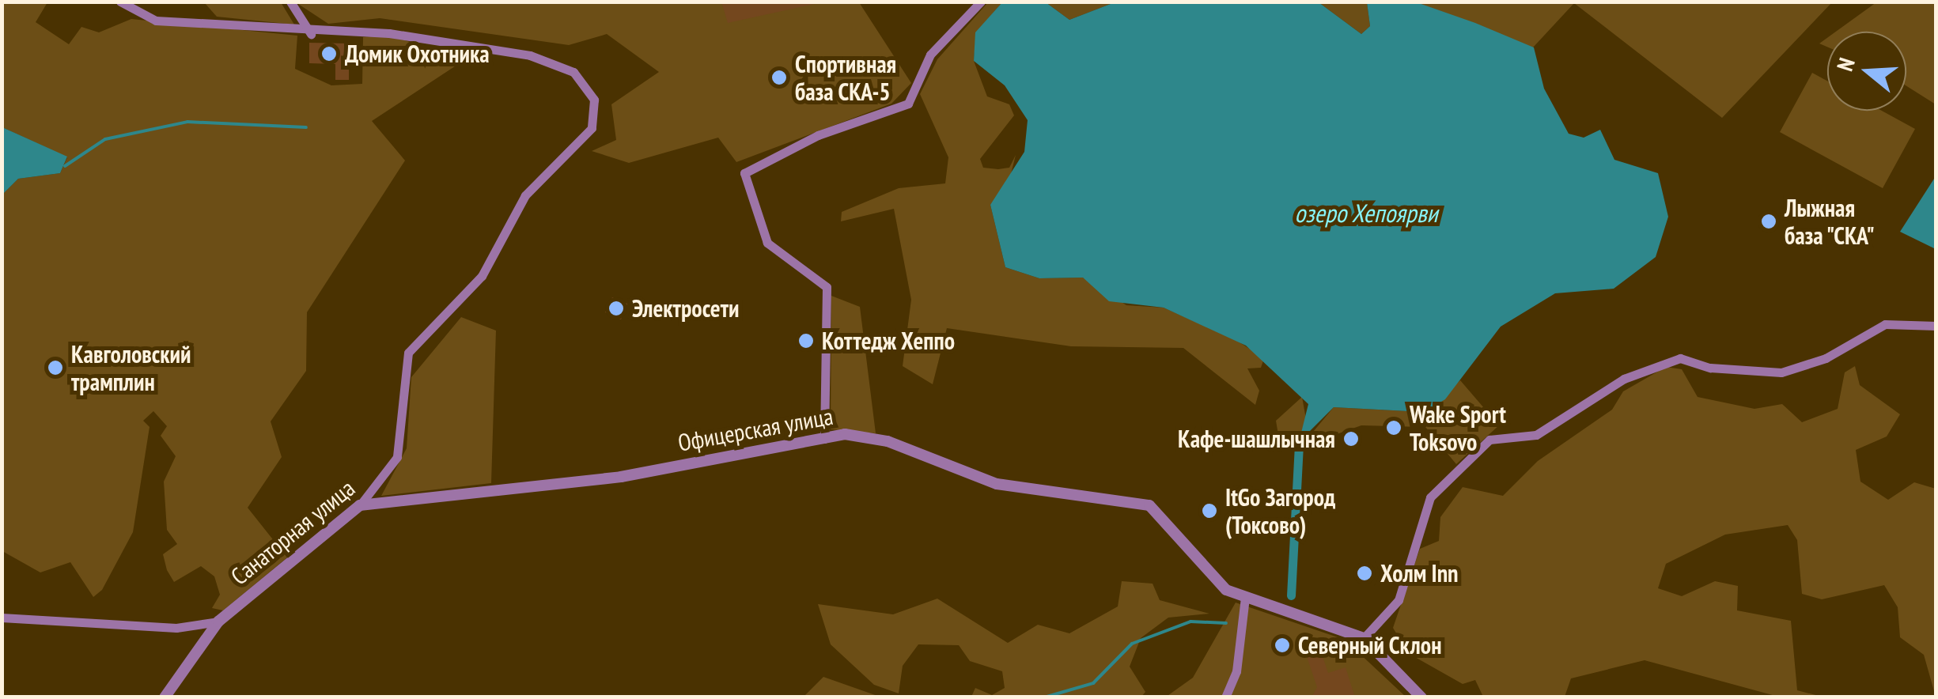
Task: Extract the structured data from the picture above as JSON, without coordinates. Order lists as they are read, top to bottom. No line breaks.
{"streets":{"street":["Офицерская улица","Санаторная улица"]},"crossings":[["Офицерская улица","Санаторная улица"]],"water":["озеро Хепоярви"],"places":["Домик Охотника","Спортивная база СКА-5","Лыжная база \"СКА\"","Электросети","Коттедж Хеппо","Кавголовский трамплин","Wake Sport Toksovo","Кафе-шашлычная","ItGo Загород (Токсово)","Холм Inn","Северный Склон"],"north":"left"}
